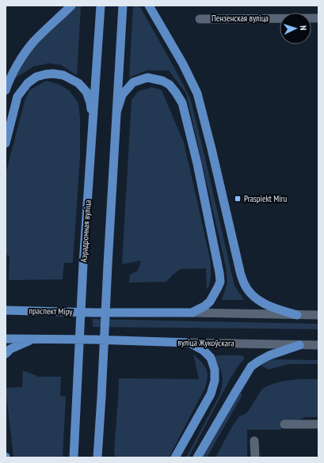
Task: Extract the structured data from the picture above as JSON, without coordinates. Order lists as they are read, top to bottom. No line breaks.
{"streets":{"main road":["Пензенская вуліца","Аэрадромная вуліца","праспект Міру","вуліца Жукоўскага"]},"places":{"transit":["Praspiekt Miru"]},"north":"right"}
